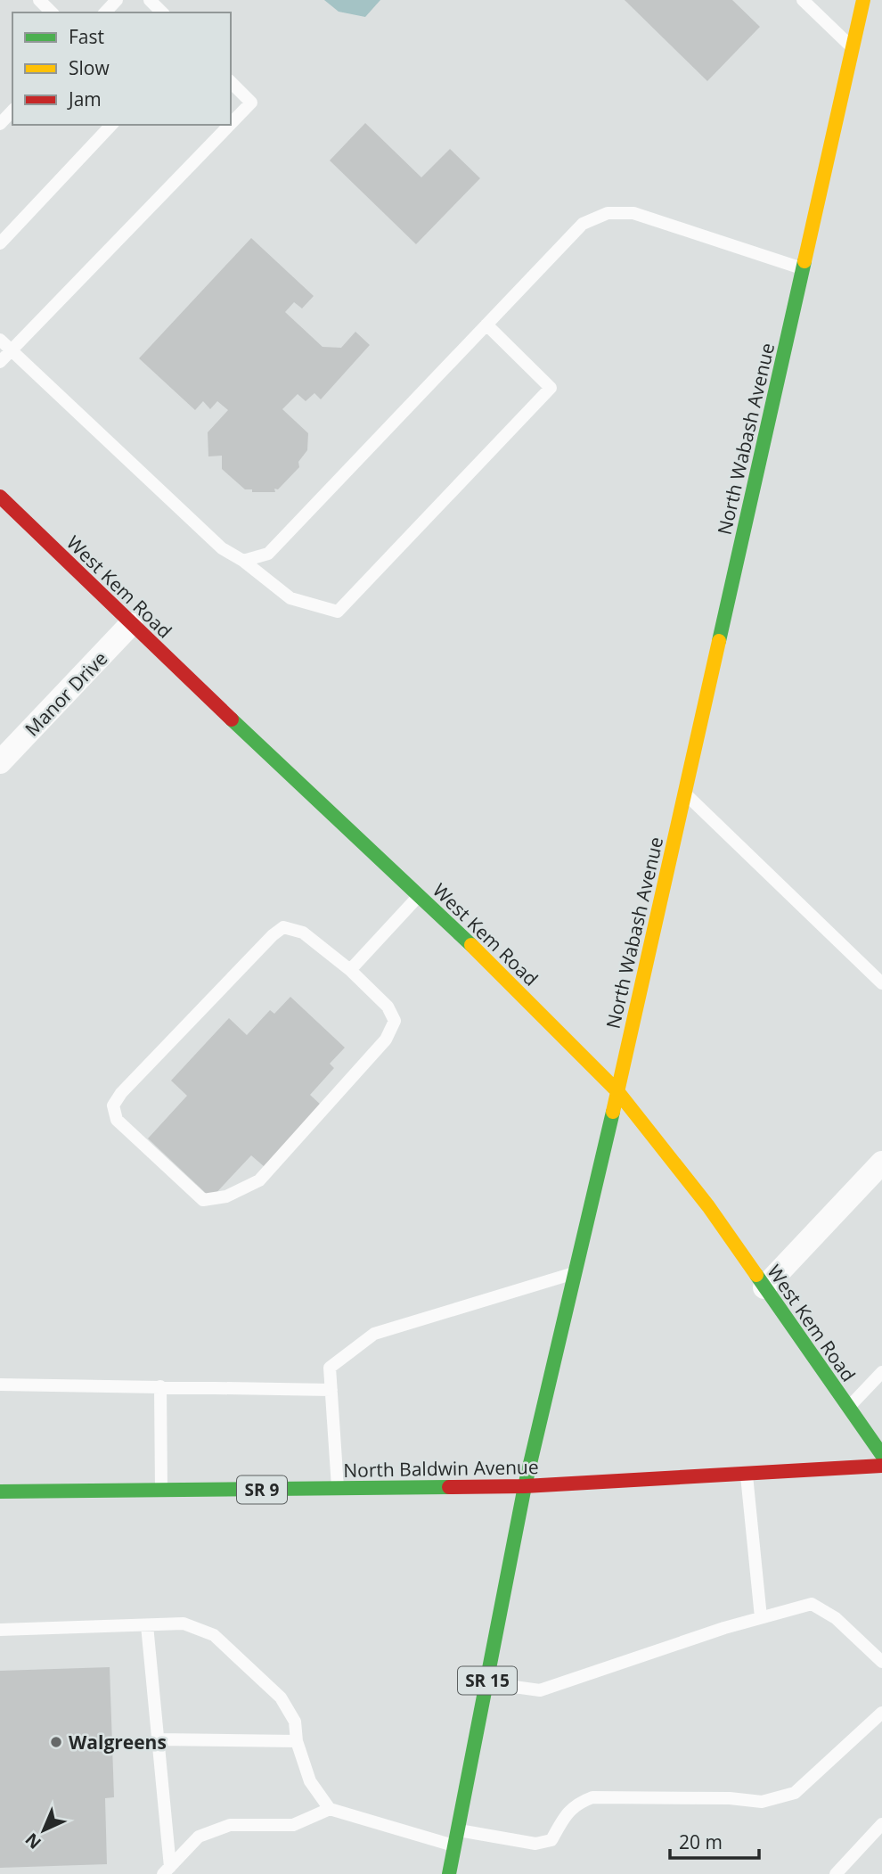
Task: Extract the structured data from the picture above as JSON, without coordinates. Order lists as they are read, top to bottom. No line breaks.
{"streets":{"main road":["North Wabash Avenue","West Kem Road","North Baldwin Avenue","SR 9","SR 15"],"street":["Manor Drive"]},"crossings":[["North Wabash Avenue","West Kem Road"],["North Wabash Avenue","North Baldwin Avenue"],["West Kem Road","Manor Drive"]],"places":["Walgreens"],"legend":["Fast","Slow","Jam"],"scale_bar":"20 m","north":"bottom left"}
